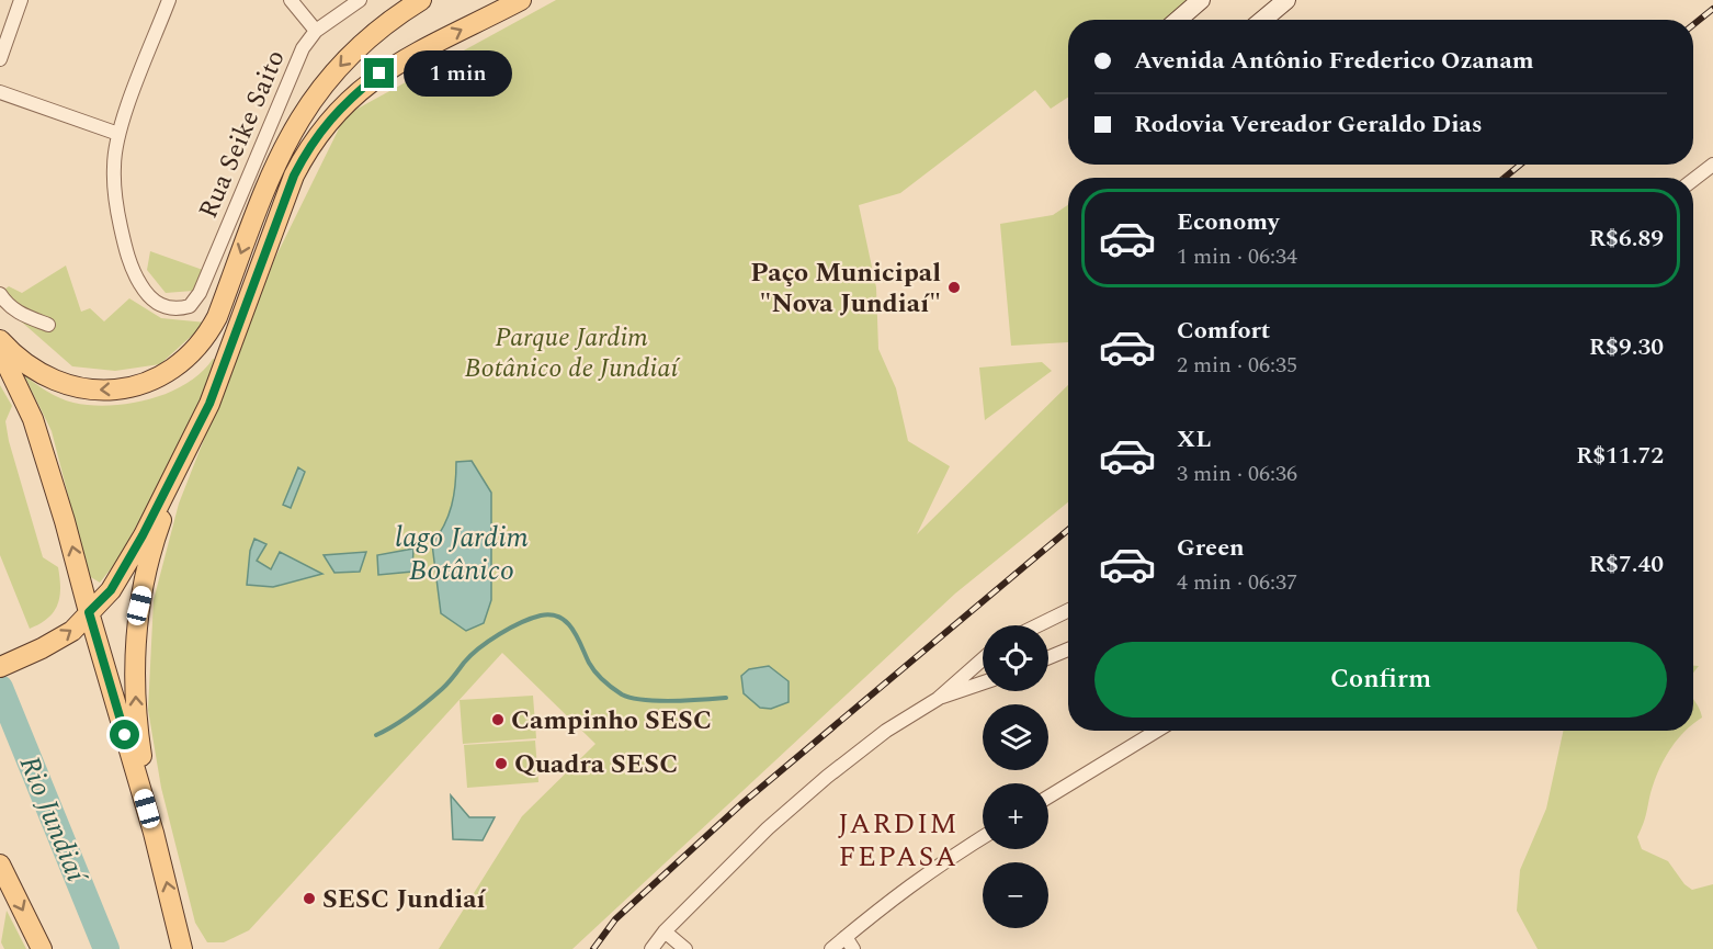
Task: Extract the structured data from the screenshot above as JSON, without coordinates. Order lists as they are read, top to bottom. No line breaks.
{"streets":{"street":["Rua Seike Saito"]},"districts":["JARDIM FEPASA"],"water":["lago Jardim Botânico","Rio Jundiaí"],"parks":["Parque Jardim Botânico de Jundiaí"],"places":["Paço Municipal \"Nova Jundiaí\"","Campinho SESC","Quadra SESC","SESC Jundiaí"],"page":{"banner":["Avenida Antônio Frederico Ozanam","Rodovia Vereador Geraldo Dias"],"bubble":"1 min","list":[{"name":"Economy","note":"1 min · 06:34","value":"R$6.89"},{"name":"Comfort","note":"2 min · 06:35","value":"R$9.30"},{"name":"XL","note":"3 min · 06:36","value":"R$11.72"},{"name":"Green","note":"4 min · 06:37","value":"R$7.40"}],"map_buttons":["+","−"],"buttons":"Confirm"}}
